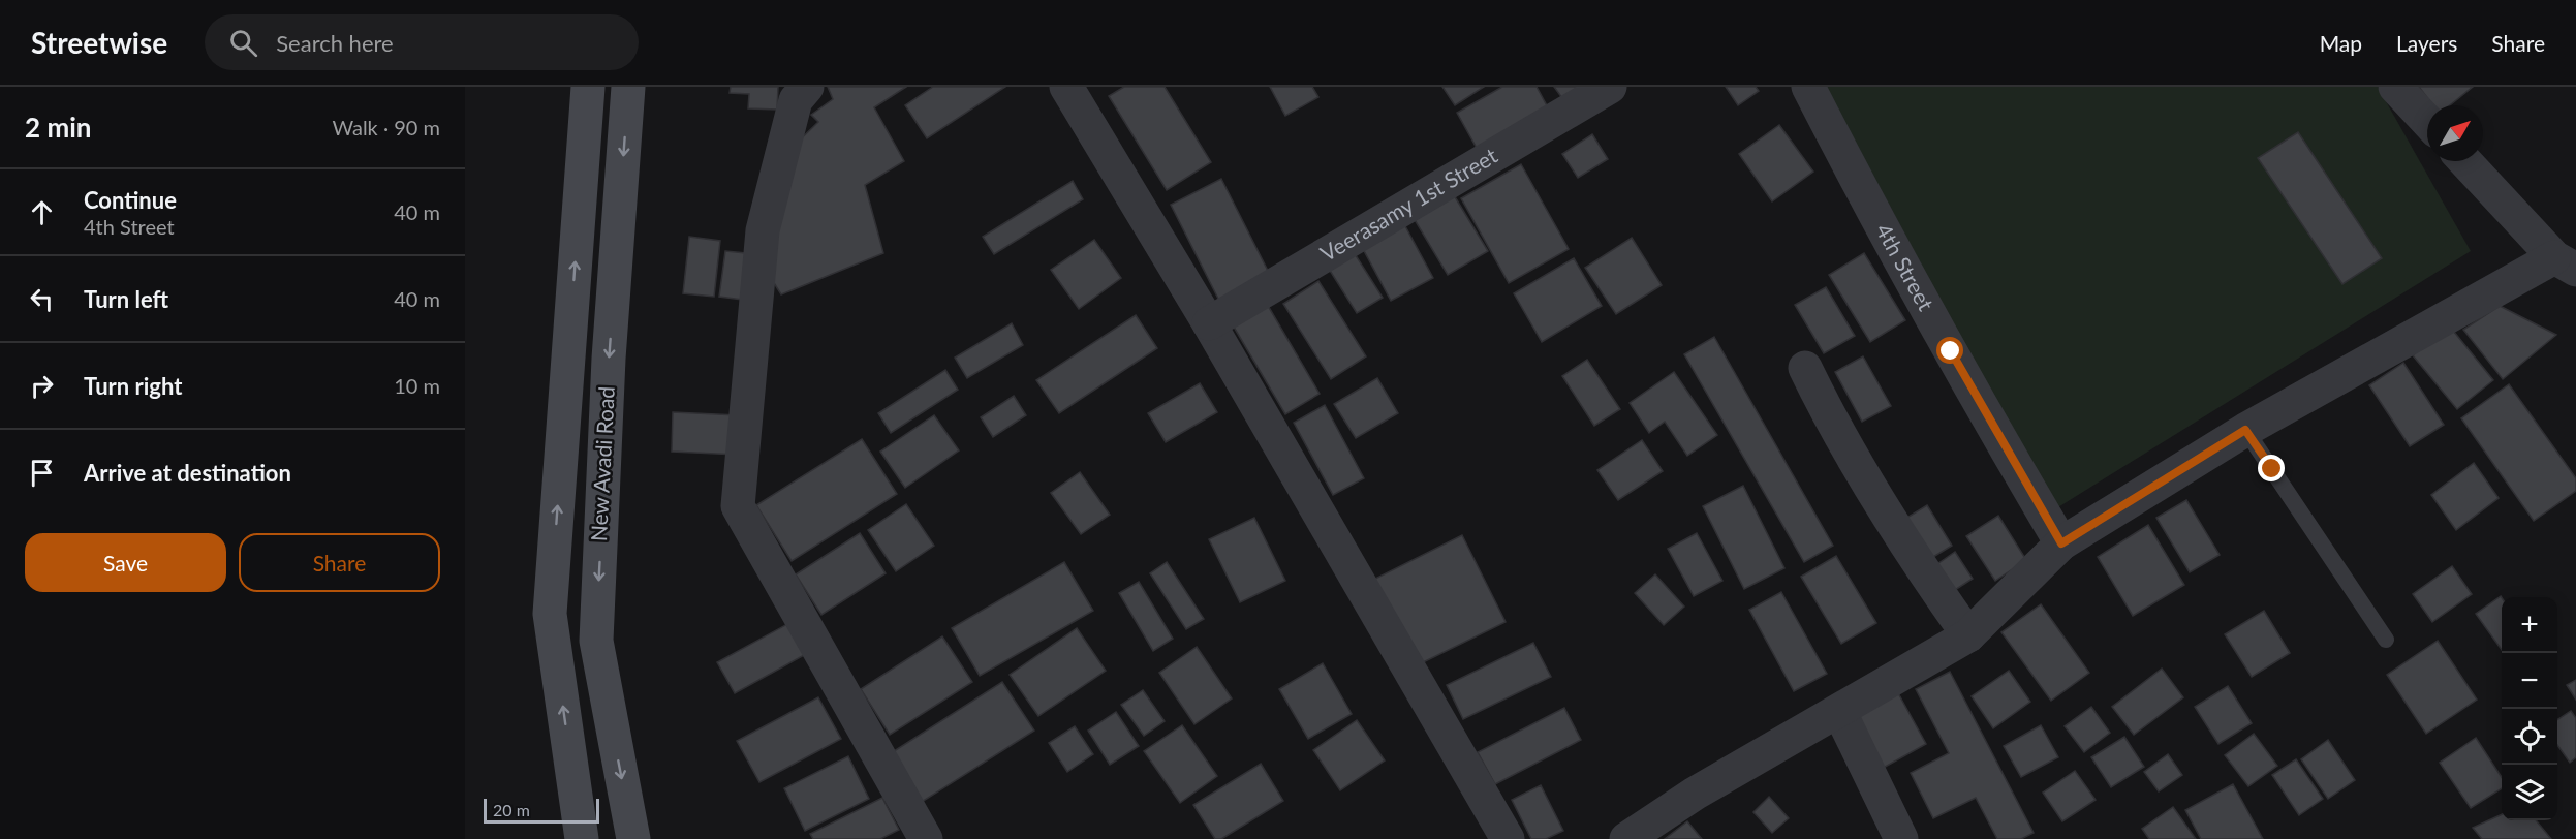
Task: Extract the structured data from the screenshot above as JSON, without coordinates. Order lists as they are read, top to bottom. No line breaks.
{"streets":{"main road":["New Avadi Road"],"street":["Veerasamy 1st Street","4th Street"]},"scale_bar":"20 m","north":"top right","page":{"header":"Streetwise","search":"Search here","nav":["Map","Layers","Share"],"heading":["2 min","Walk · 90 m"],"list":[["Continue","4th Street","40 m"],["Turn left","40 m"],["Turn right","10 m"],"Arrive at destination"],"buttons":["Save","Share"],"map_buttons":["+","−"],"scale":"20 m"}}
